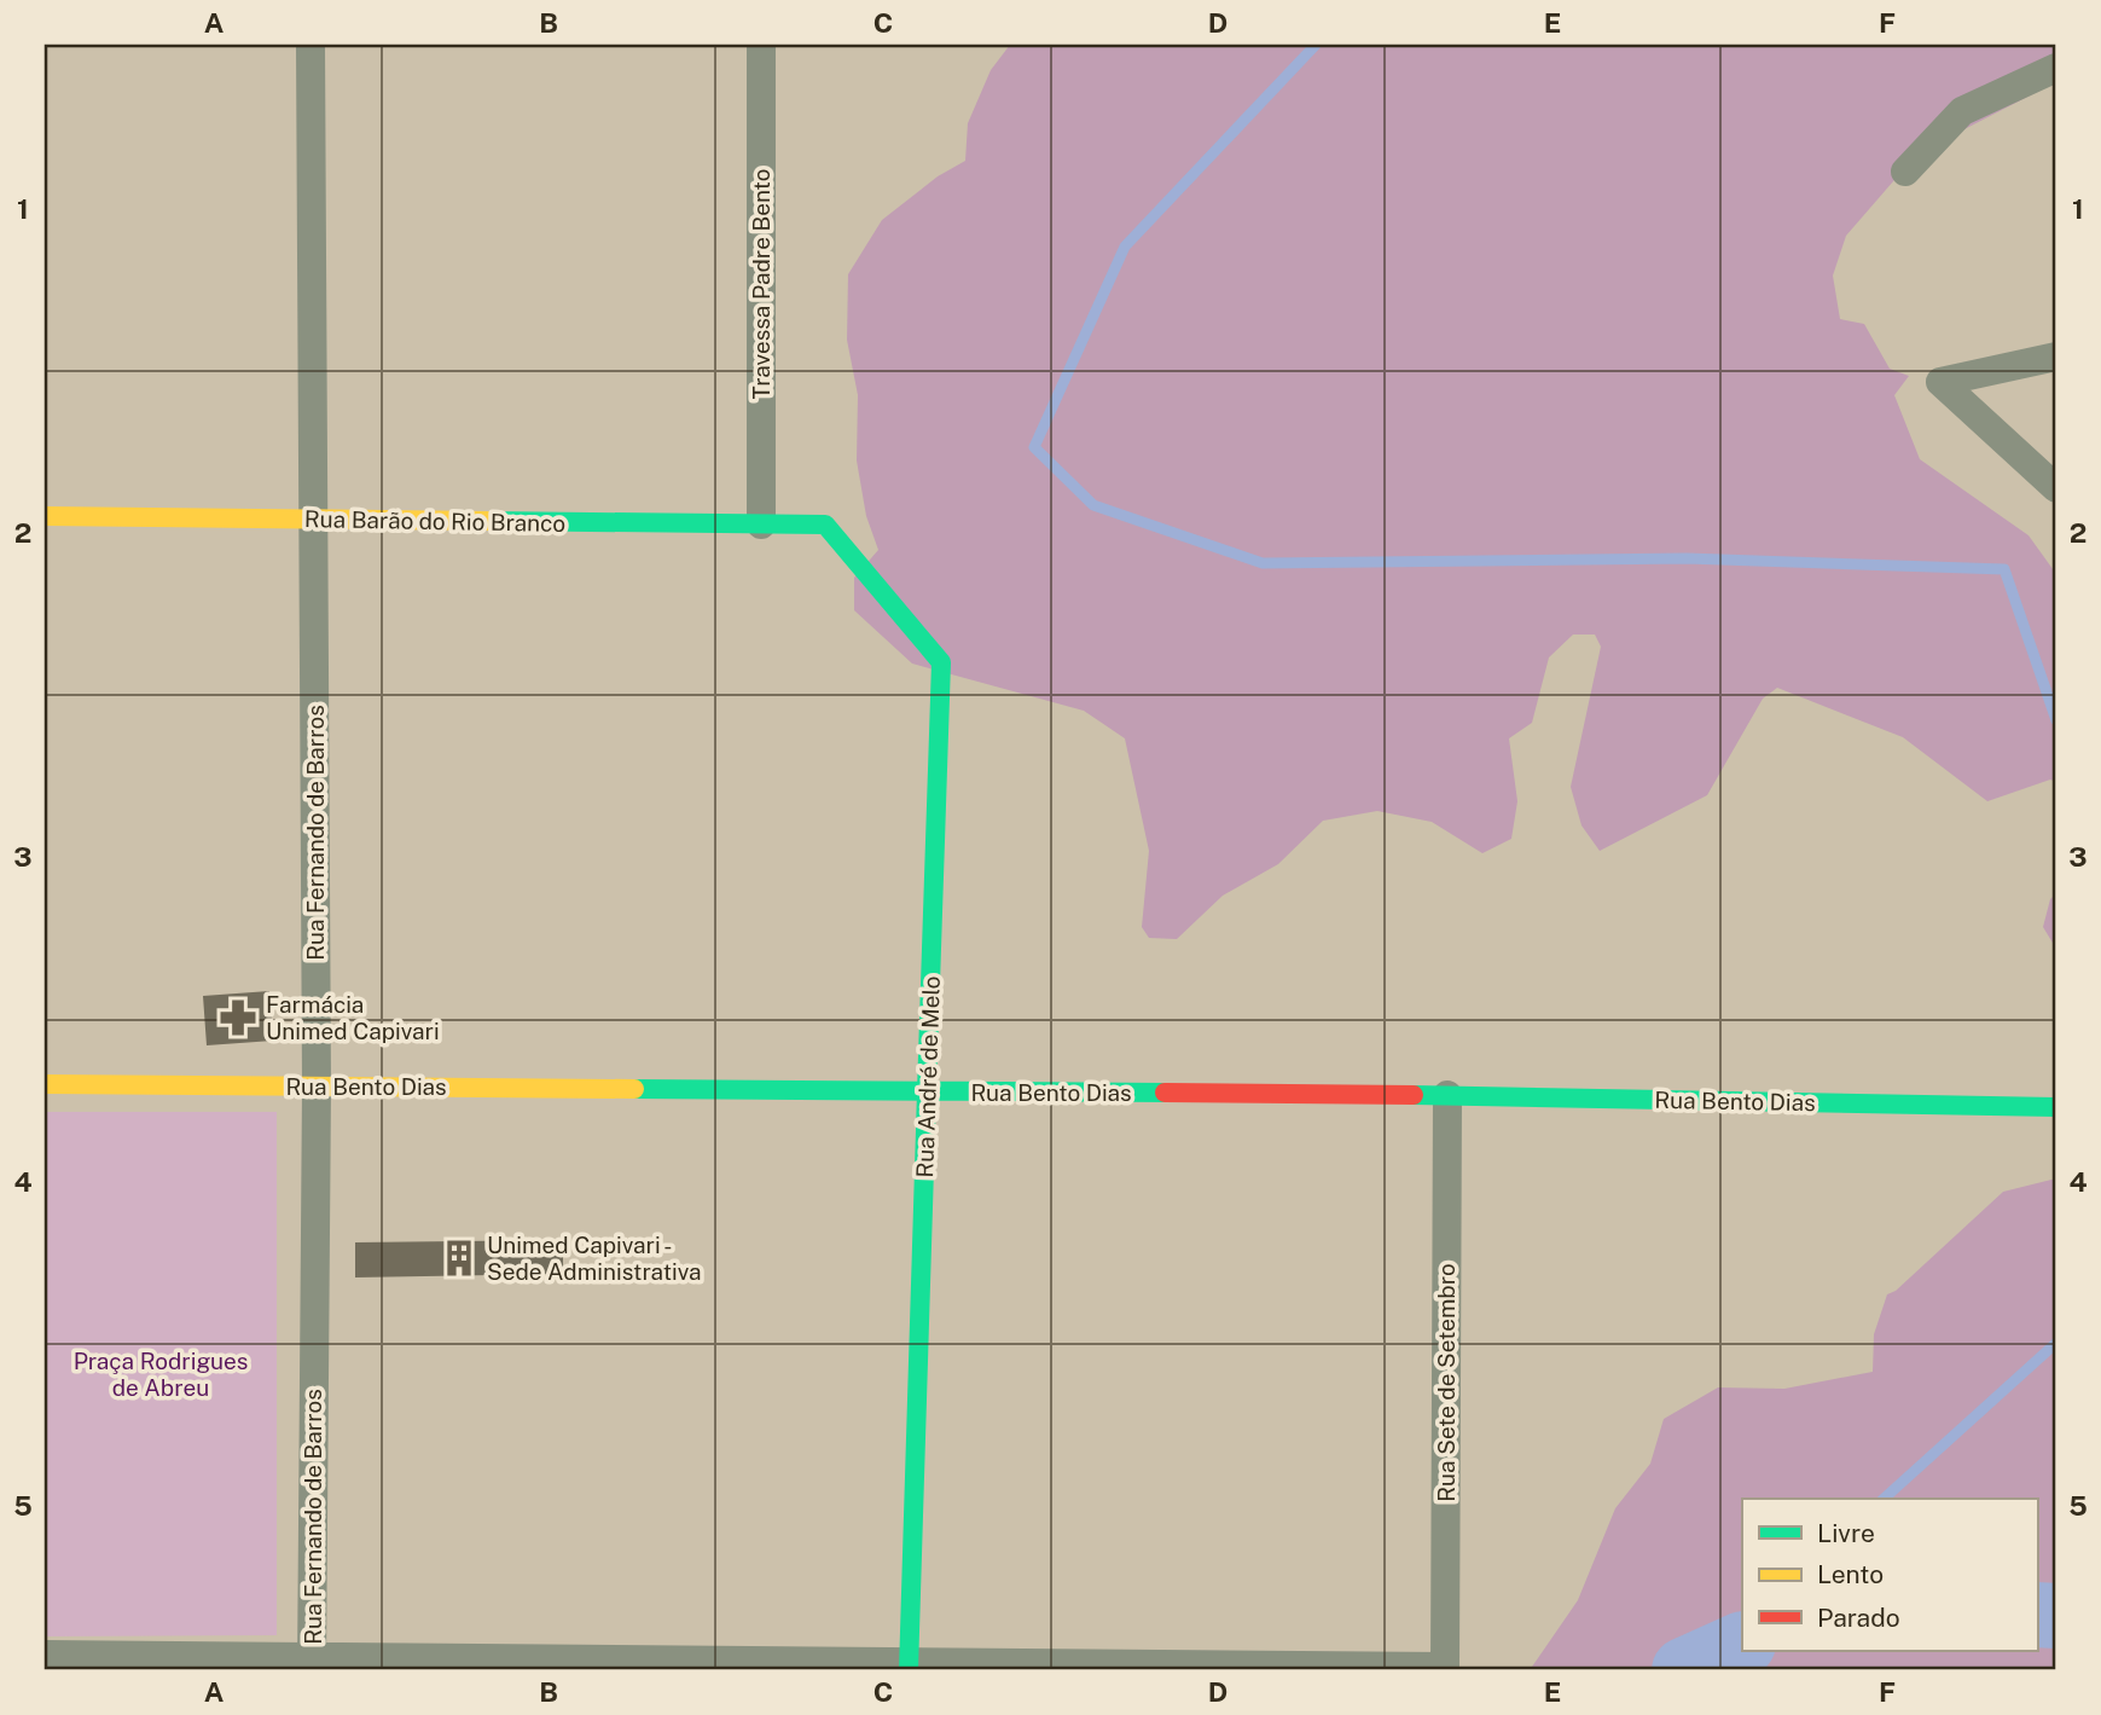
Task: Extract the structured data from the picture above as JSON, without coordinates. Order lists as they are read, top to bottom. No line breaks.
{"streets":{"main road":["Rua Barão do Rio Branco","Rua André de Melo","Rua Bento Dias"],"street":["Travessa Padre Bento","Rua Fernando de Barros","Rua Sete de Setembro"]},"crossings":[["Travessa Padre Bento","Rua Barão do Rio Branco"],["Rua Barão do Rio Branco","Rua Fernando de Barros"],["Rua Barão do Rio Branco","Rua André de Melo"],["Rua Fernando de Barros","Rua Bento Dias"],["Rua André de Melo","Rua Bento Dias"],["Rua Bento Dias","Rua Sete de Setembro"]],"parks":["Praça Rodrigues de Abreu"],"places":{"pharmacy":["Farmácia Unimed Capivari"],"building":["Unimed Capivari - Sede Administrativa"]},"legend":["Livre","Lento","Parado"],"grid":{"columns":["A","B","C","D","E","F"],"rows":["1","2","3","4","5"]}}
